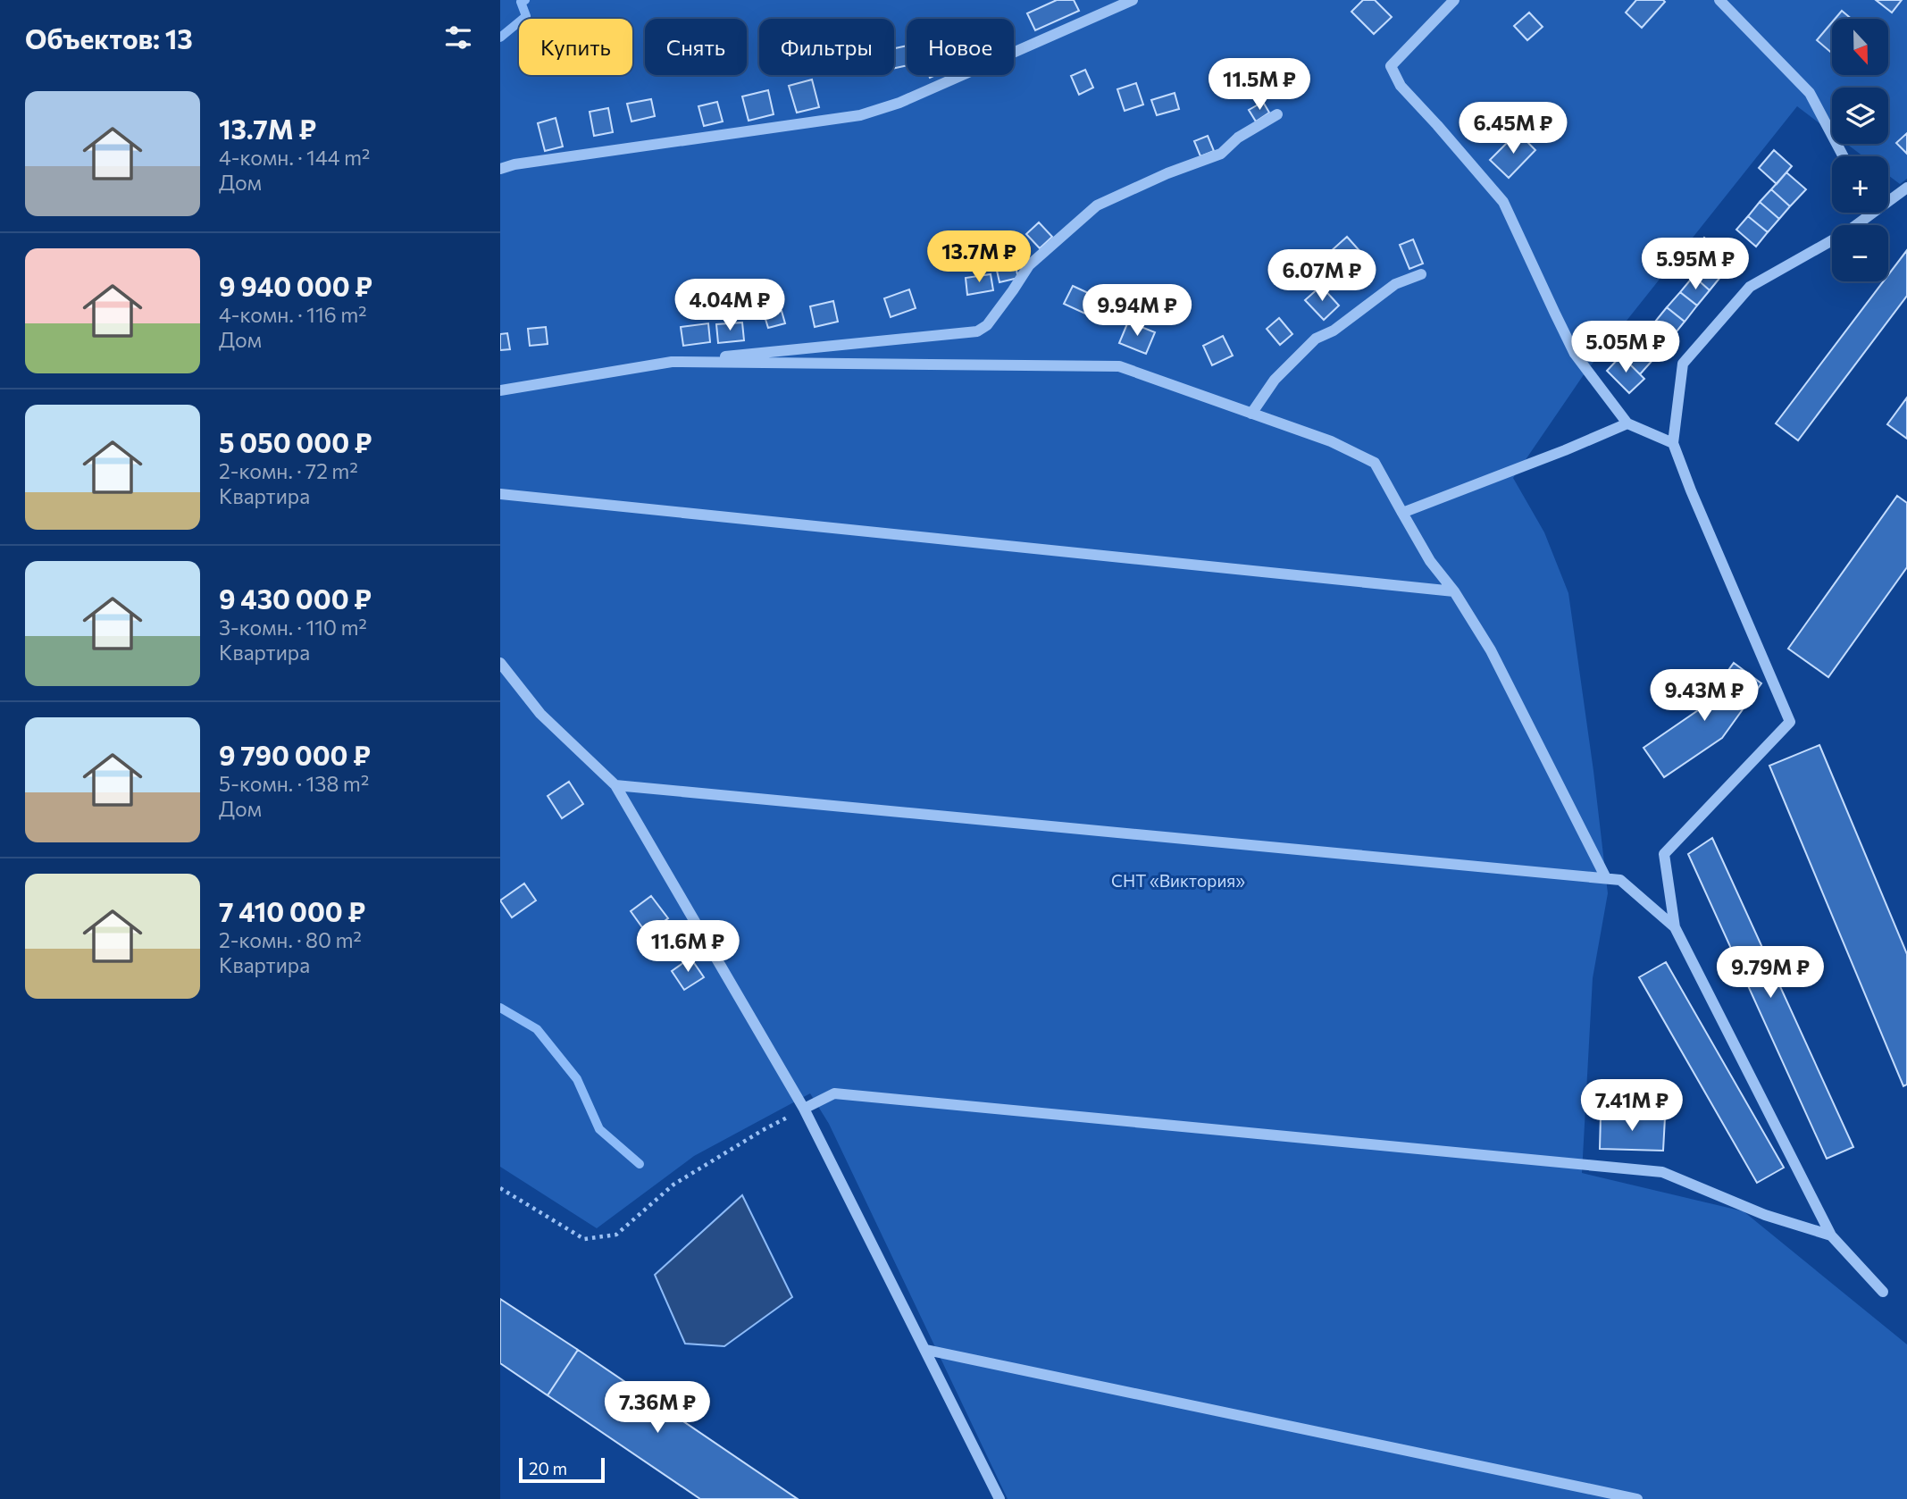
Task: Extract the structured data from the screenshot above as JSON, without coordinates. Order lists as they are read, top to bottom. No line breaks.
{"parks":["СНТ «Виктория»"],"scale_bar":"20 m","north":"bottom","page":{"heading":"Объектов: 13","map_buttons":["+","−"],"chip":["Купить","Снять","Фильтры","Новое"],"price":["11.5M ₽","6.45M ₽","13.7M ₽","5.95M ₽","6.07M ₽","4.04M ₽","9.94M ₽","5.05M ₽","9.43M ₽","11.6M ₽","9.79M ₽","7.41M ₽","7.36M ₽"],"list":[{"name":"13.7M ₽","note":"4-комн. · 144 m² · Дом"},{"name":"9 940 000 ₽","note":"4-комн. · 116 m² · Дом"},{"name":"5 050 000 ₽","note":"2-комн. · 72 m² · Квартира"},{"name":"9 430 000 ₽","note":"3-комн. · 110 m² · Квартира"},{"name":"9 790 000 ₽","note":"5-комн. · 138 m² · Дом"},{"name":"7 410 000 ₽","note":"2-комн. · 80 m² · Квартира"}],"scale":"20 m"}}
